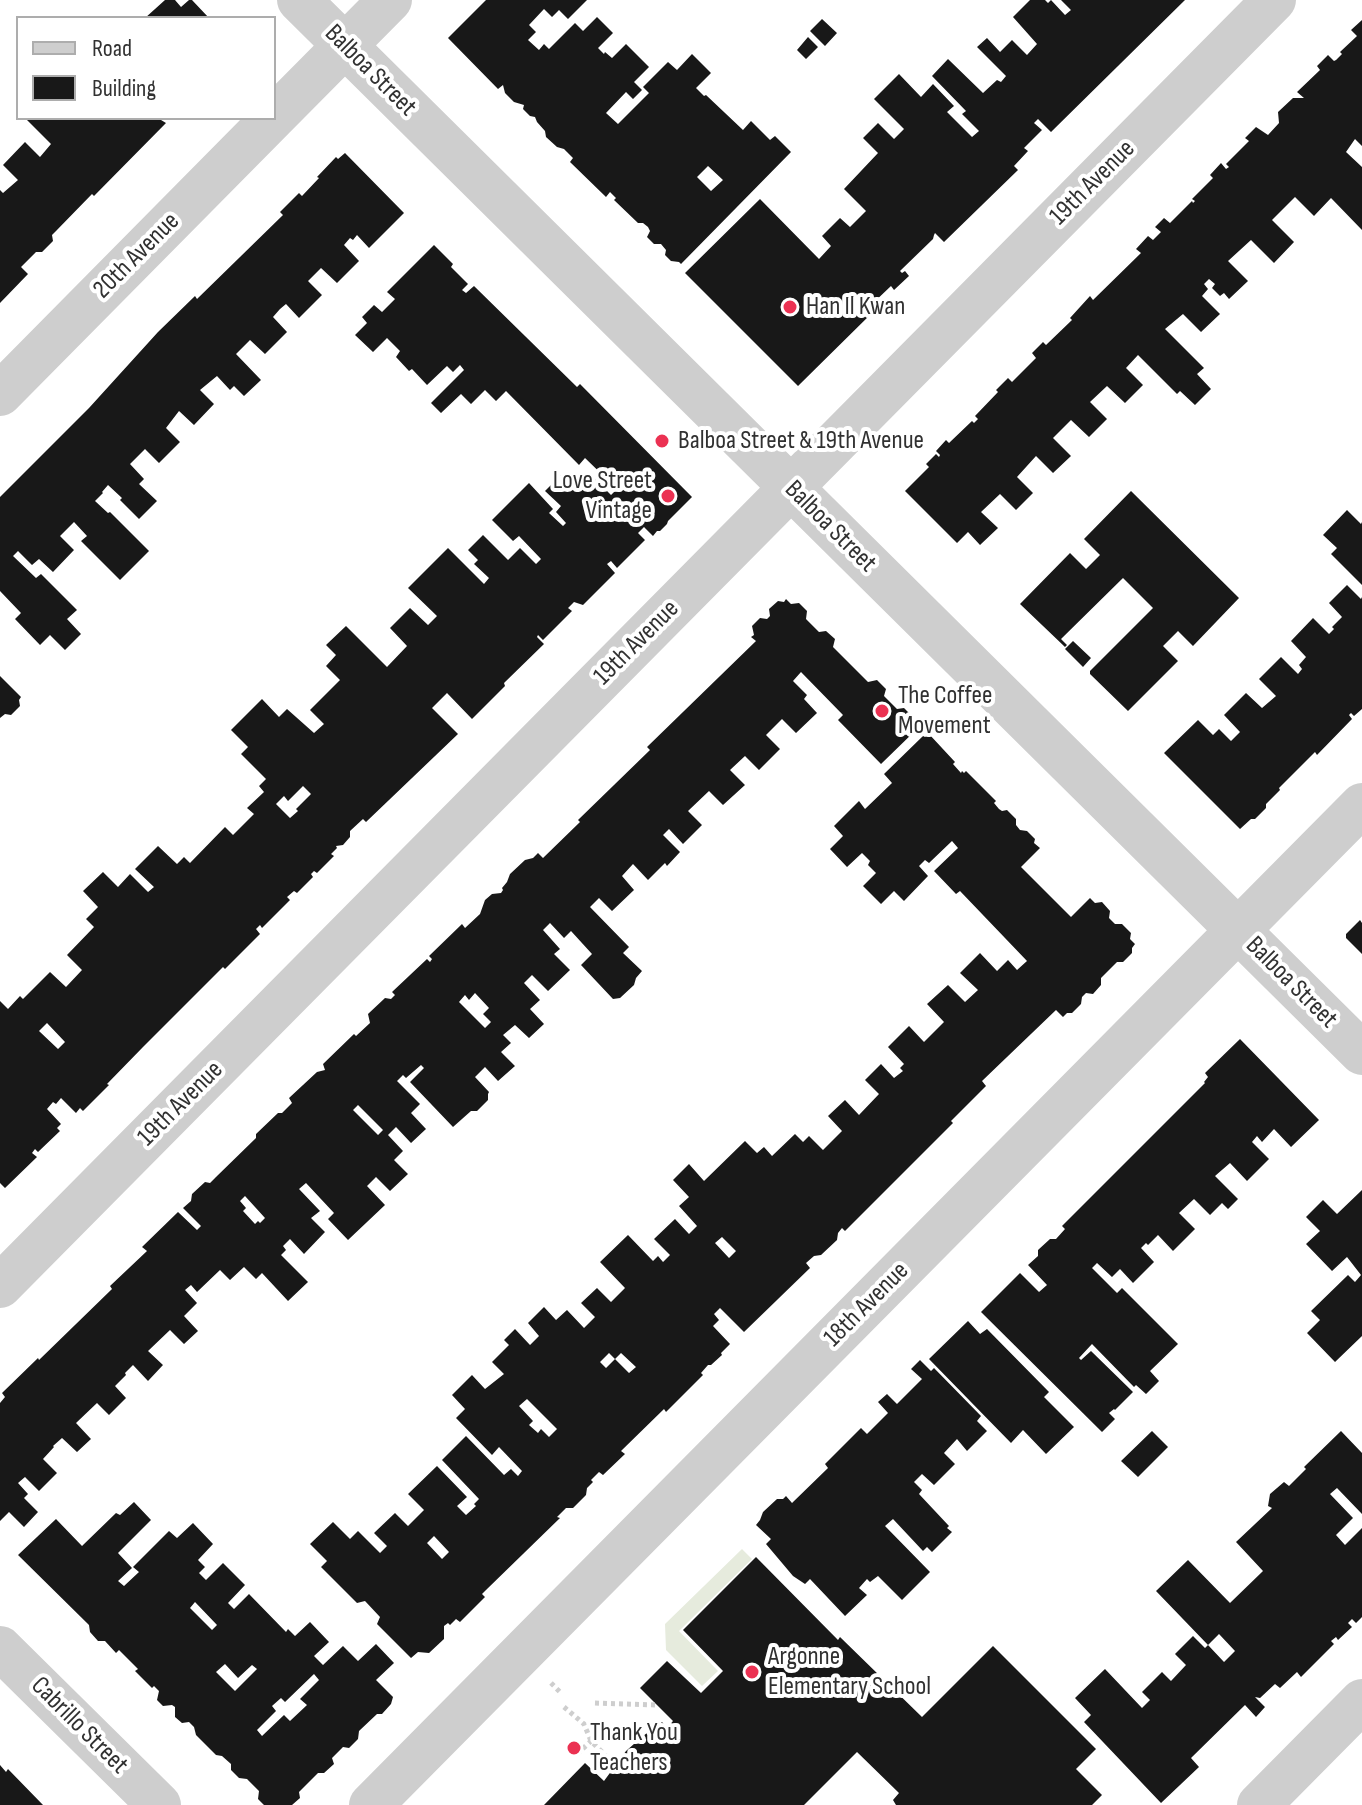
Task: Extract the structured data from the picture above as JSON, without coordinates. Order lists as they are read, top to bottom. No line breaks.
{"streets":{"street":["Balboa Street","19th Avenue","20th Avenue","18th Avenue","Cabrillo Street"]},"crossings":[["Balboa Street","19th Avenue"],["Balboa Street","20th Avenue"],["Balboa Street","18th Avenue"]],"places":["Han Il Kwan","Balboa Street & 19th Avenue","Love Street Vintage","The Coffee Movement","Argonne Elementary School","Thank You Teachers"],"legend":["Road","Building"]}
